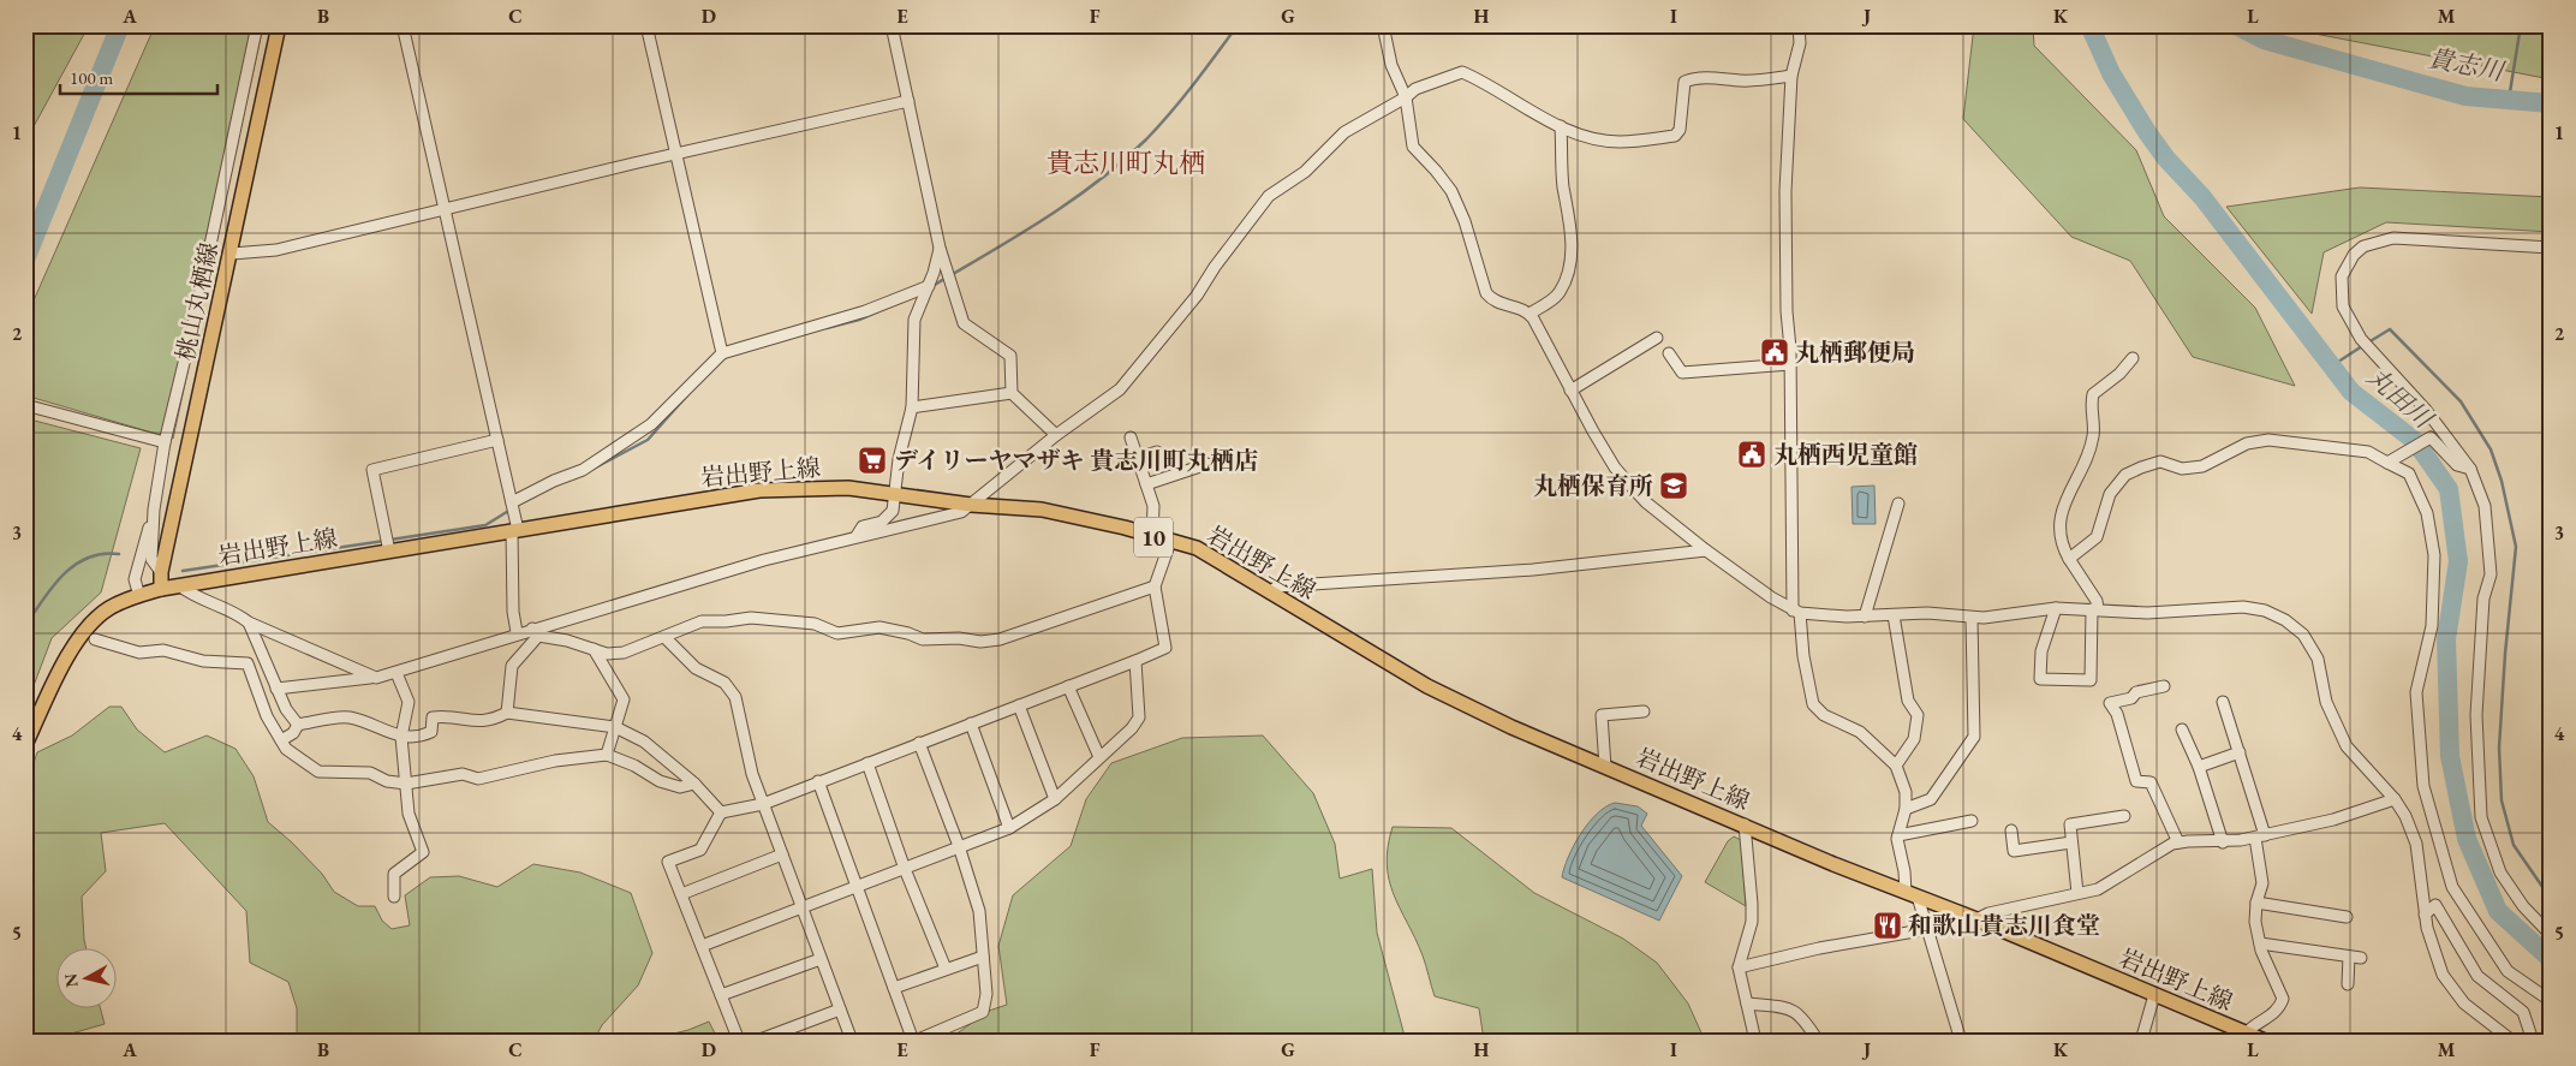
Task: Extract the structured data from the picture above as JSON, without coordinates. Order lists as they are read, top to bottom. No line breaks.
{"streets":{"main road":["桃山丸栖線","岩出野上線","10"]},"crossings":[["桃山丸栖線","岩出野上線"]],"districts":["貴志川町丸栖"],"water":["貴志川","丸田川"],"places":{"public building":["丸栖郵便局","丸栖西児童館"],"supermarket":["デイリーヤマザキ 貴志川町丸栖店"],"school or university":["丸栖保育所"],"restaurant":["和歌山貴志川食堂"]},"scale_bar":"100 m","north":"left","grid":{"columns":["A","B","C","D","E","F","G","H","I","J","K","L","M"],"rows":["1","2","3","4","5"]}}
